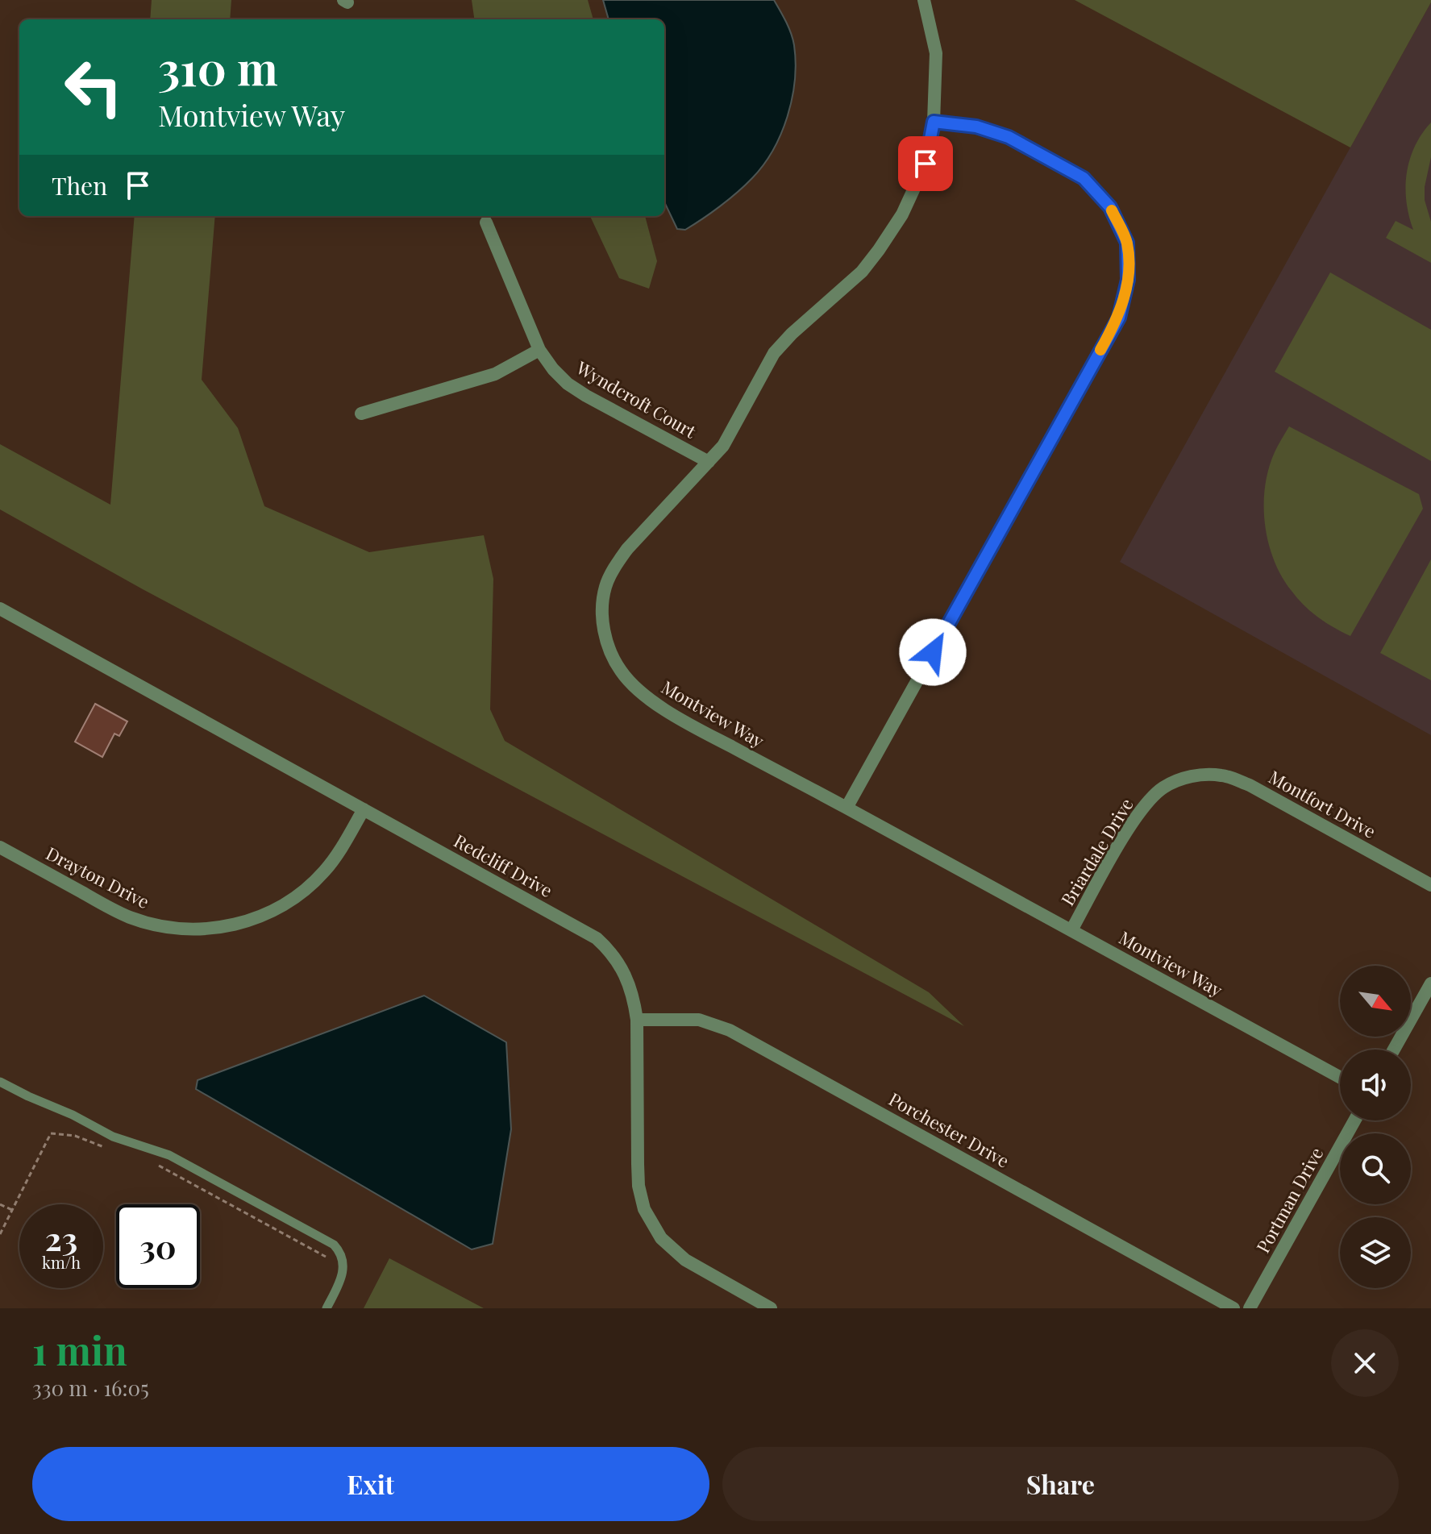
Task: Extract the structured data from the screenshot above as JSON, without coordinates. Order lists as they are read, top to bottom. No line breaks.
{"streets":{"street":["Wyndcroft Court","Montview Way","Montfort Drive","Briardale Drive","Redcliff Drive","Drayton Drive","Porchester Drive","Portman Drive"]},"crossings":[["Wyndcroft Court","Montview Way"],["Montview Way","Briardale Drive"],["Montfort Drive","Briardale Drive"],["Redcliff Drive","Drayton Drive"],["Redcliff Drive","Porchester Drive"]],"north":"bottom right","page":{"turn":["310 m","Montview Way"],"then":"Then","speed":"23 km/h","limit":"30","heading":["1 min","330 m · 16:05"],"buttons":["Exit","Share"]}}
